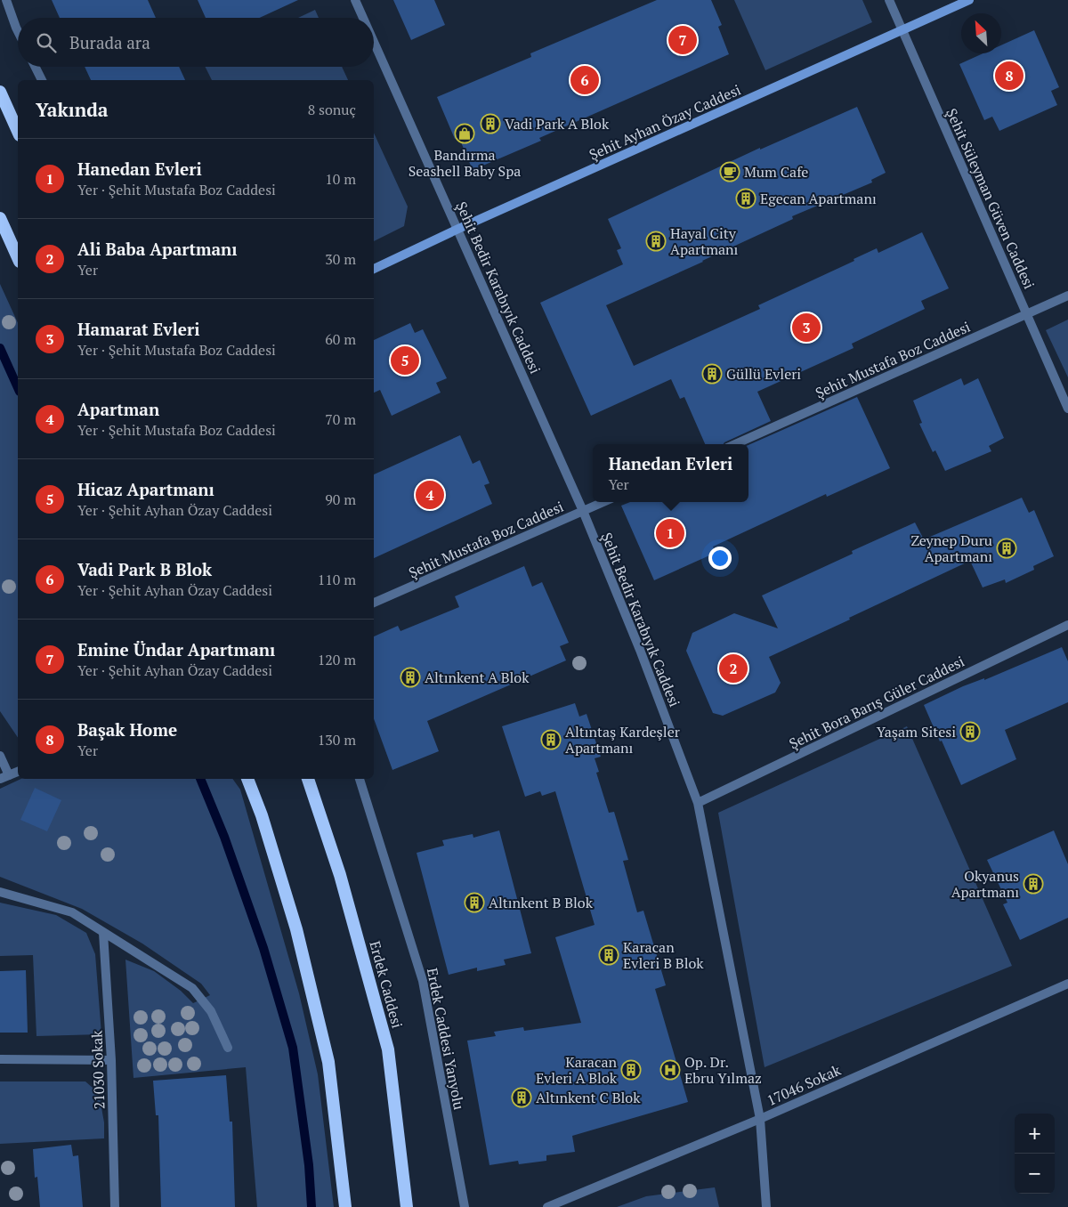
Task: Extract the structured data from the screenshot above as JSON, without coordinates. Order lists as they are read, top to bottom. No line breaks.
{"streets":{"highway":["Erdek Caddesi"],"main road":["Şehit Ayhan Özay Caddesi"],"street":["Şehit Süleyman Güven Caddesi","Şehit Bedir Karabıyık Caddesi","Şehit Mustafa Boz Caddesi","Şehit Bora Barış Güler Caddesi","Erdek Caddesi Yanyolu","21030 Sokak","17046 Sokak"]},"crossings":[["Şehit Ayhan Özay Caddesi","Şehit Süleyman Güven Caddesi"],["Şehit Ayhan Özay Caddesi","Şehit Bedir Karabıyık Caddesi"],["Şehit Süleyman Güven Caddesi","Şehit Mustafa Boz Caddesi"],["Şehit Bedir Karabıyık Caddesi","Şehit Mustafa Boz Caddesi"],["Şehit Bedir Karabıyık Caddesi","Şehit Bora Barış Güler Caddesi"],["Şehit Bedir Karabıyık Caddesi","17046 Sokak"]],"places":{"building":["Vadi Park A Blok","Egecan Apartmanı","Hayal City Apartmanı","Güllü Evleri","Zeynep Duru Apartmanı","Altınkent A Blok","Yaşam Sitesi","Altıntaş Kardeşler Apartmanı","Okyanus Apartmanı","Altınkent B Blok","Karacan Evleri B Blok","Karacan Evleri A Blok","Altınkent C Blok"],"shop":["Bandırma Seashell Baby Spa"],"cafe":["Mum Cafe"],"hospital":["Op. Dr. Ebru Yılmaz"]},"north":"top left","page":{"search":"Burada ara","pins":["7","8","6","3","5","4","1","2"],"heading":["Yakında","8 sonuç"],"list":[{"mark":"1","name":"Hanedan Evleri","note":"Yer · Şehit Mustafa Boz Caddesi","value":"10 m"},{"mark":"2","name":"Ali Baba Apartmanı","note":"Yer","value":"30 m"},{"mark":"3","name":"Hamarat Evleri","note":"Yer · Şehit Mustafa Boz Caddesi","value":"60 m"},{"mark":"4","name":"Apartman","note":"Yer · Şehit Mustafa Boz Caddesi","value":"70 m"},{"mark":"5","name":"Hicaz Apartmanı","note":"Yer · Şehit Ayhan Özay Caddesi","value":"90 m"},{"mark":"6","name":"Vadi Park B Blok","note":"Yer · Şehit Ayhan Özay Caddesi","value":"110 m"},{"mark":"7","name":"Emine Ündar Apartmanı","note":"Yer · Şehit Ayhan Özay Caddesi","value":"120 m"},{"mark":"8","name":"Başak Home","note":"Yer","value":"130 m"}],"popup":["Hanedan Evleri","Yer"],"map_buttons":["+","−"]}}
